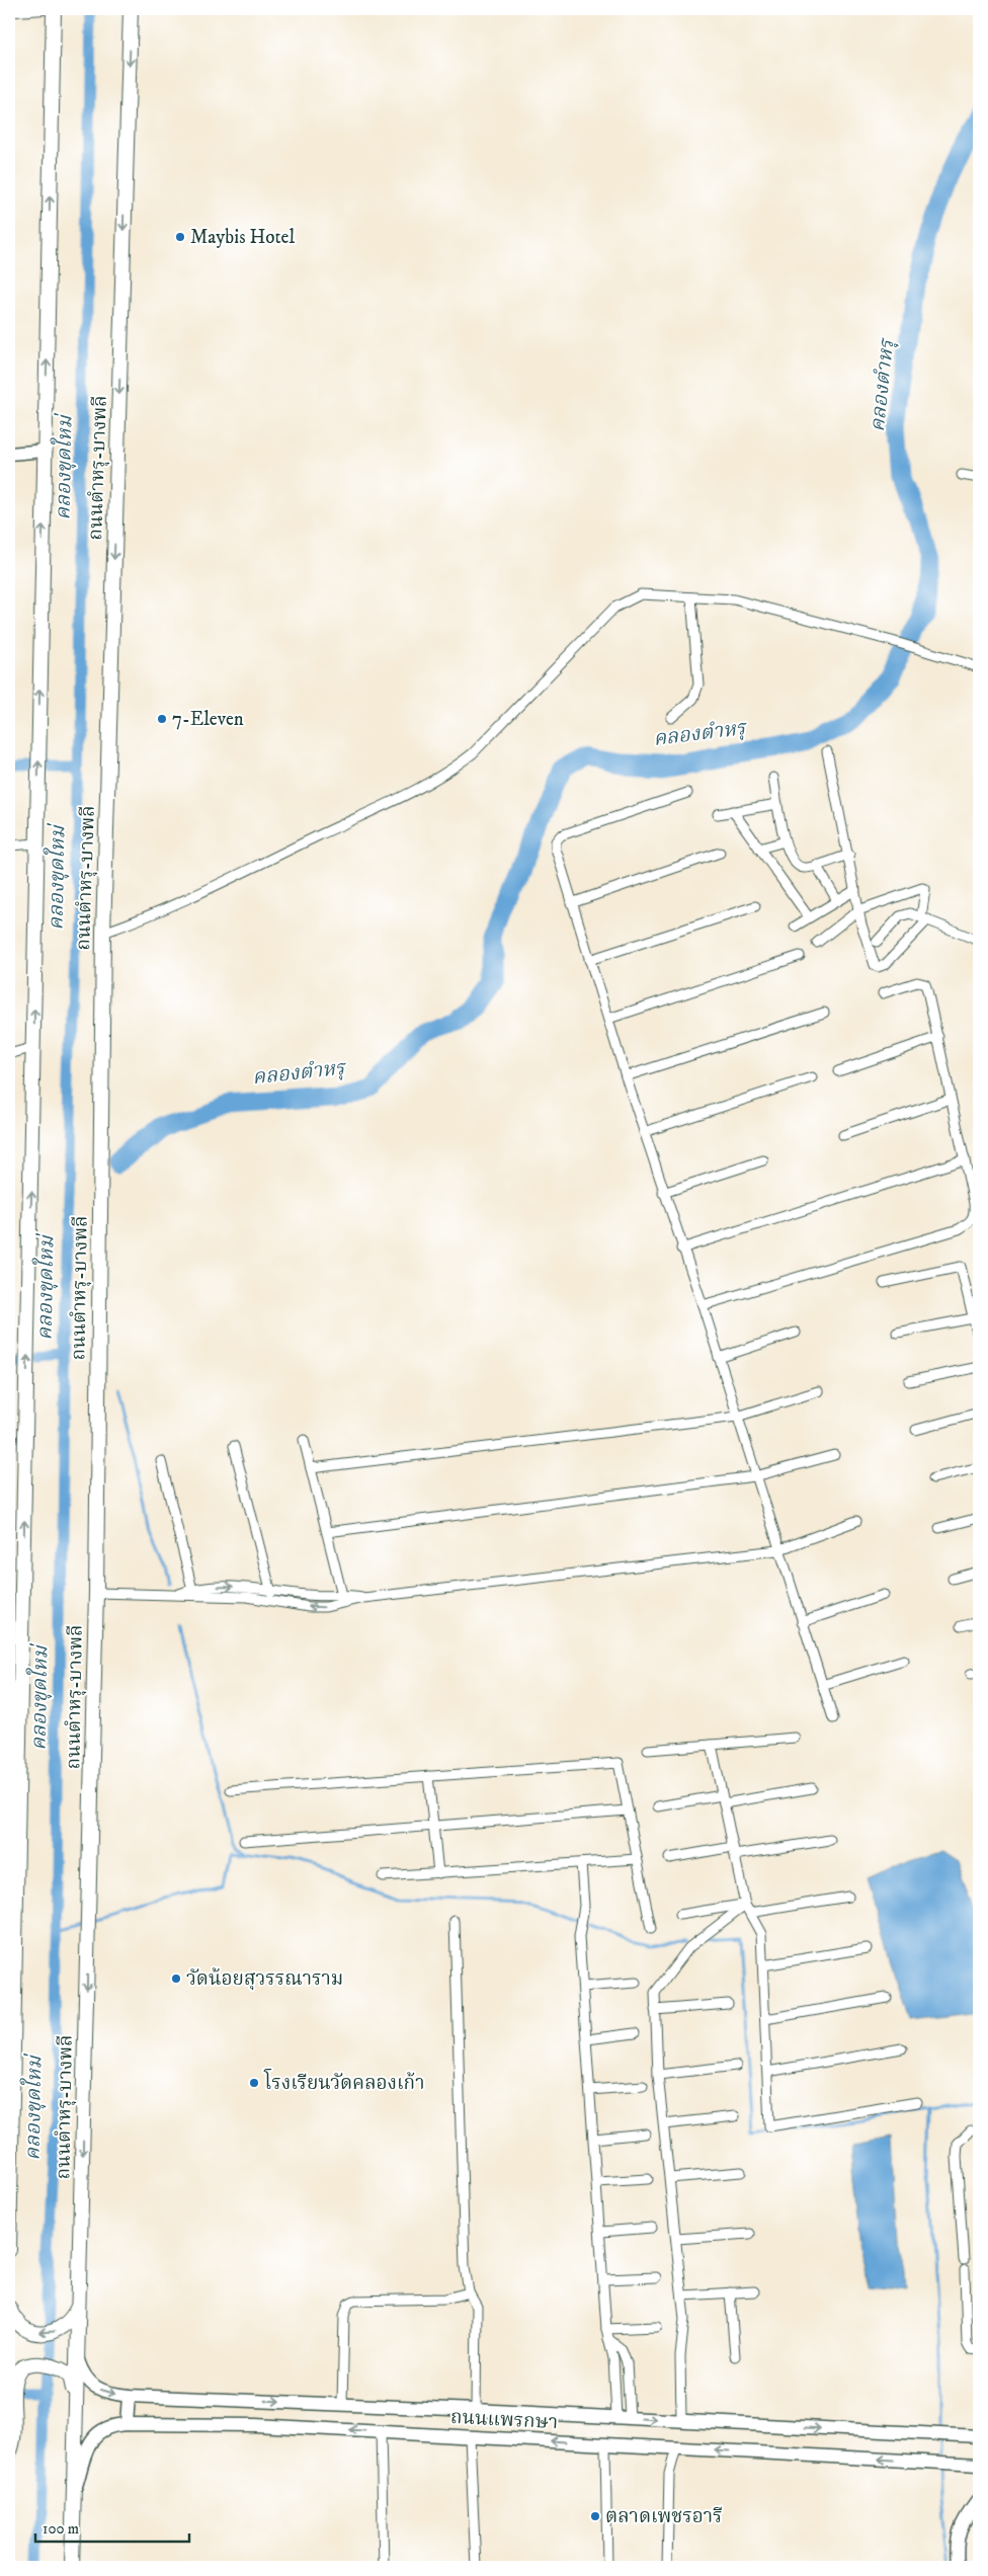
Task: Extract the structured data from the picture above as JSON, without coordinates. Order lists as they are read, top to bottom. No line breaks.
{"streets":{"main road":["ถนนตำหรุ-บางพลี","ถนนแพรกษา"]},"crossings":[["ถนนตำหรุ-บางพลี","ถนนแพรกษา"]],"water":["คลองตำหรุ","คลองขุดใหม่"],"places":["Maybis Hotel","7-Eleven","วัดน้อยสุวรรณาราม","โรงเรียนวัดคลองเก้า","ตลาดเพชรอารี"],"scale_bar":"100 m"}
